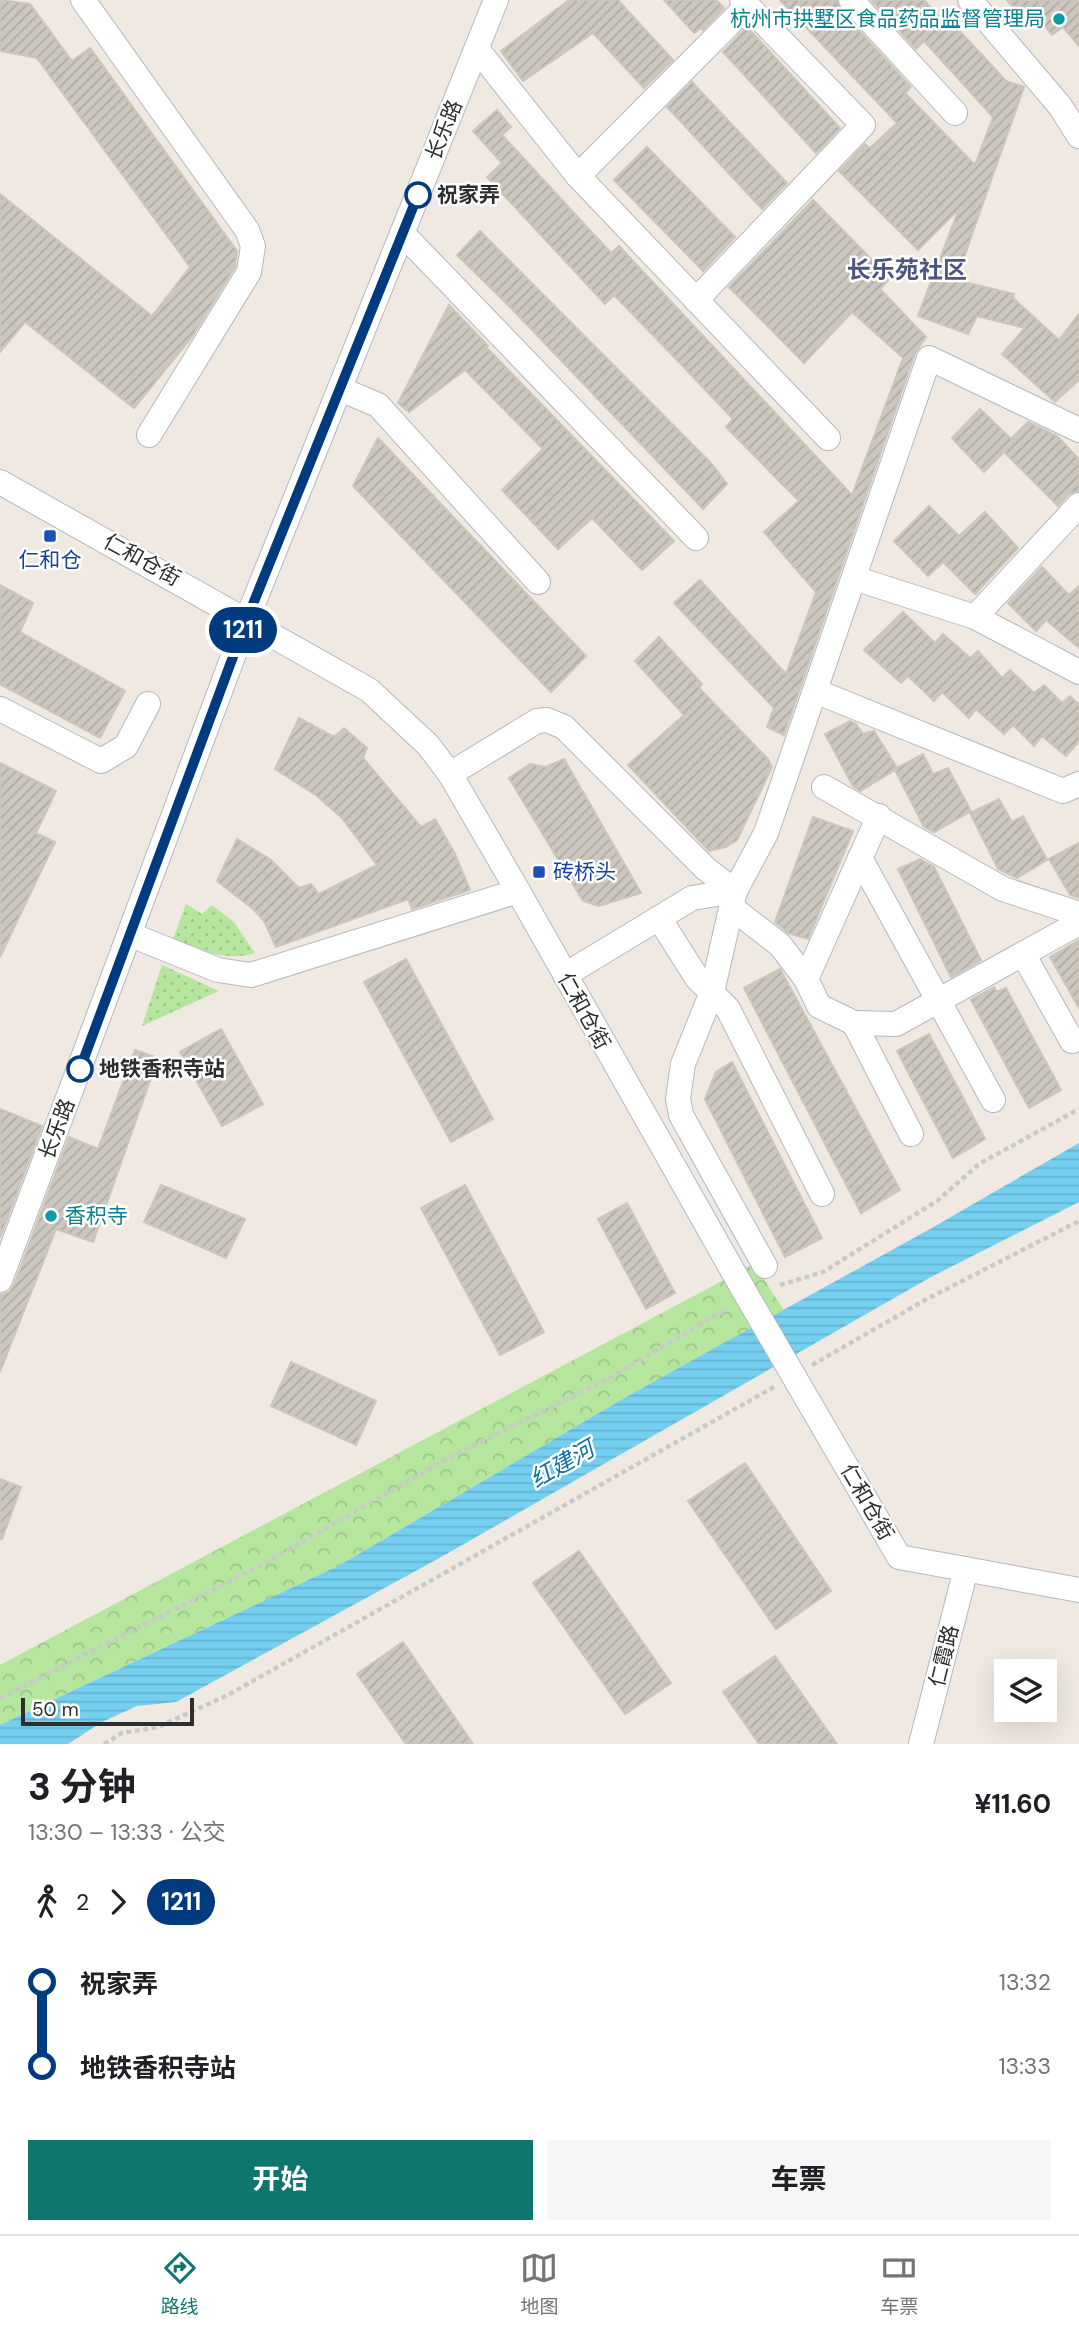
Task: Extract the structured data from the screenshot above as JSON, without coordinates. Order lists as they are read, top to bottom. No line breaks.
{"streets":{"street":["长乐路","仁和仓街","仁霞路"]},"crossings":[["长乐路","仁和仓街"],["仁和仓街","仁霞路"]],"districts":["长乐苑社区"],"water":["红建河"],"places":{"other":["杭州市拱墅区食品药品监督管理局","祝家弄","地铁香积寺站","香积寺"],"transit":["仁和仓","砖桥头"]},"lines":["bus line 1211"],"scale_bar":"50 m","page":{"on_map":"1211","scale":"50 m","heading":["3 分钟","13:30 – 13:33 · 公交","¥11.60"],"legs":["2","1211"],"list":[{"name":"祝家弄","value":"13:32"},{"name":"地铁香积寺站","value":"13:33"}],"buttons":["开始","车票"],"tabs":["路线","地图","车票"]}}
